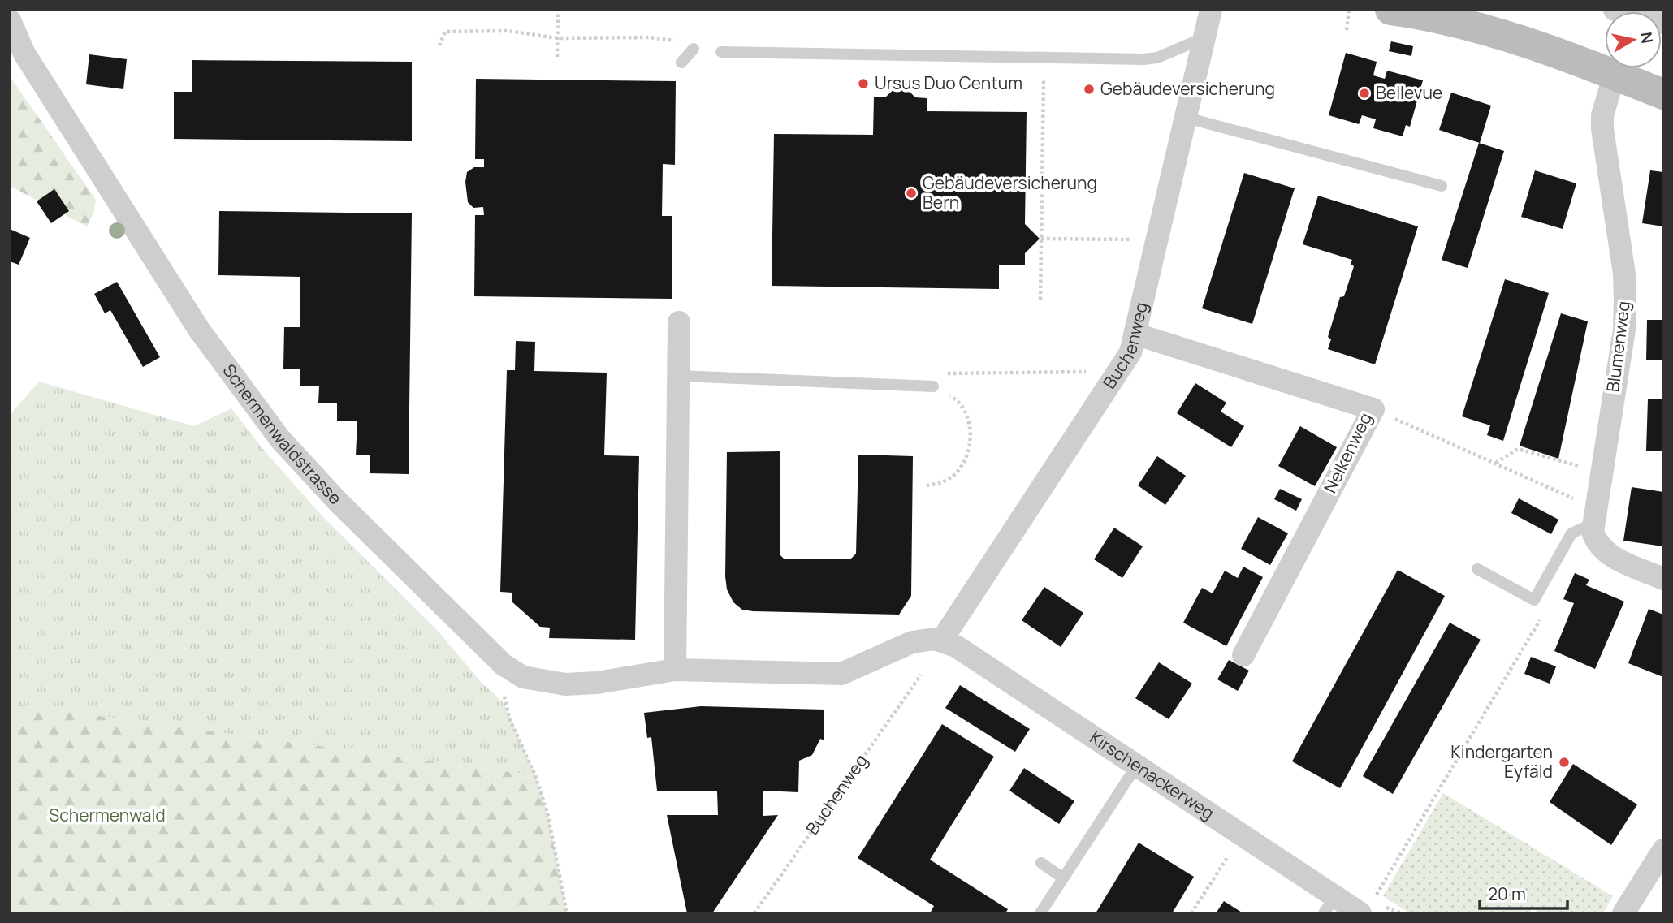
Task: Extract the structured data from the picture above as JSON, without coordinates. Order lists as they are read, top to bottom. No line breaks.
{"streets":{"street":["Buchenweg","Blumenweg","Schermenwaldstrasse","Nelkenweg","Kirschenackerweg"]},"crossings":[["Buchenweg","Schermenwaldstrasse"],["Buchenweg","Nelkenweg"],["Buchenweg","Kirschenackerweg"],["Schermenwaldstrasse","Kirschenackerweg"]],"parks":["Schermenwald"],"places":["Ursus Duo Centum","Gebäudeversicherung","Bellevue","Gebäudeversicherung Bern","Kindergarten Eyfäld"],"scale_bar":"20 m","north":"right"}
